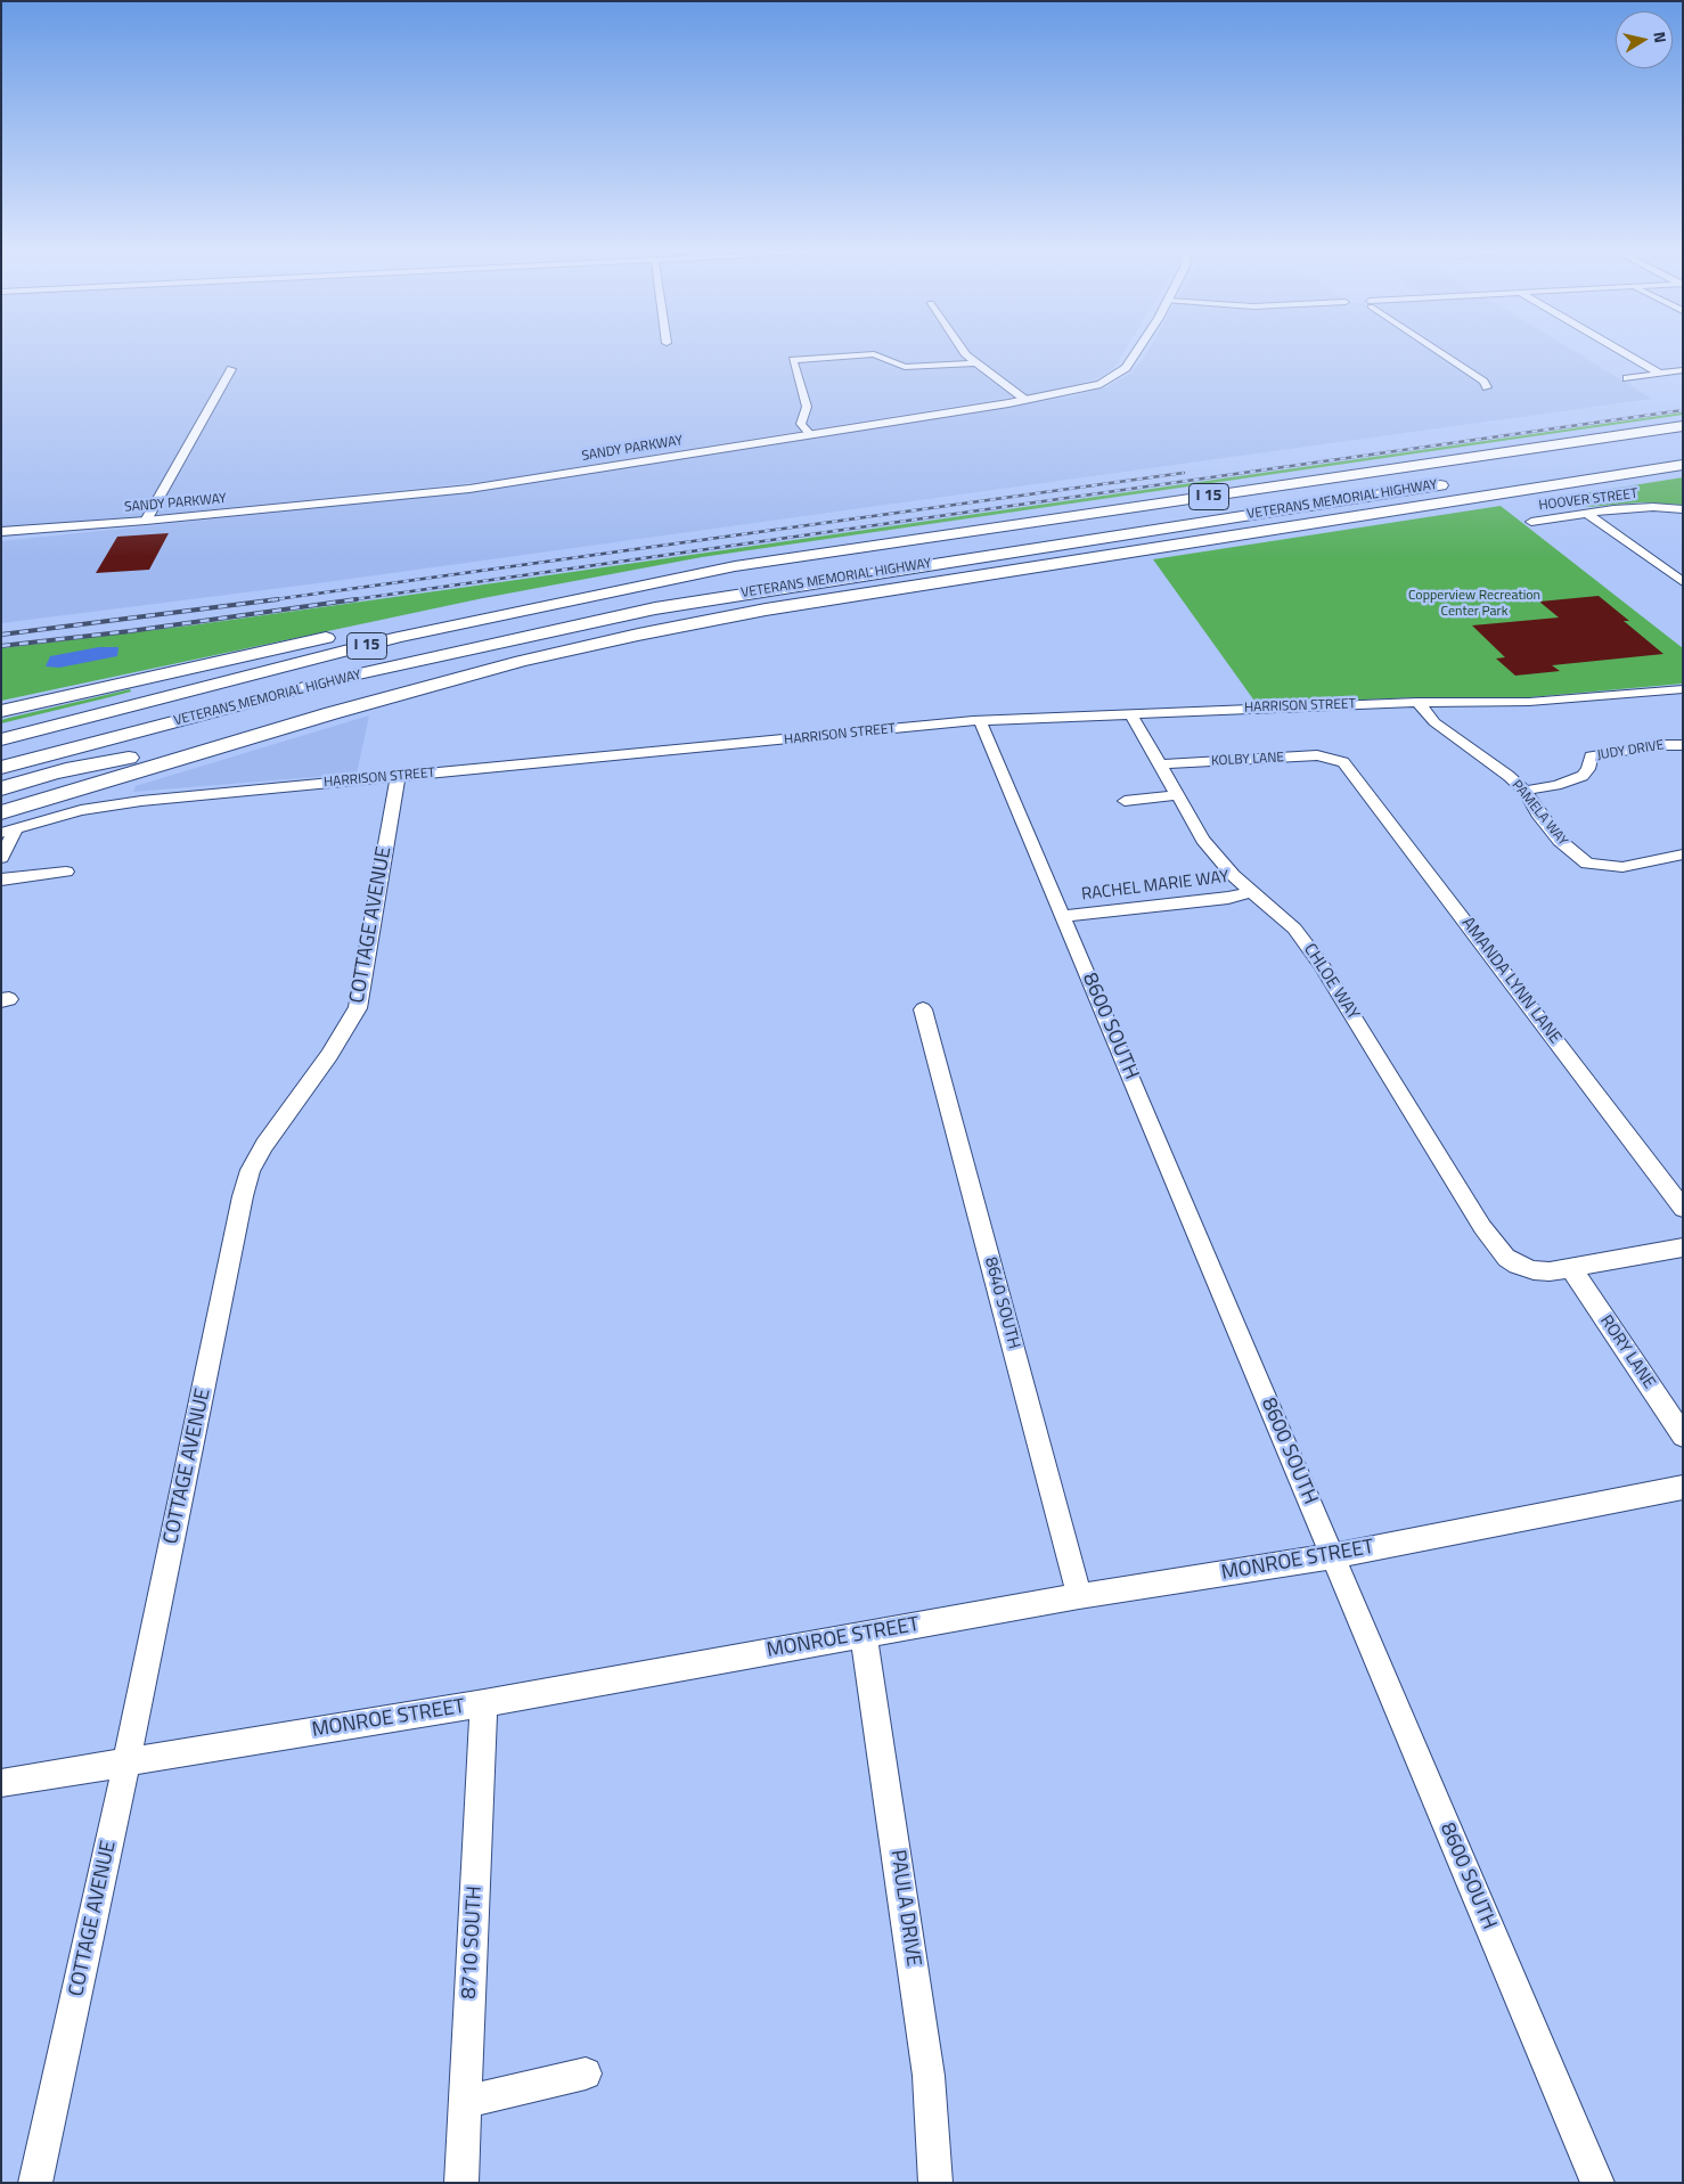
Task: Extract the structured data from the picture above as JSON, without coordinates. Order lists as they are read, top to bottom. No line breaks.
{"streets":{"highway":["I 15","VETERANS MEMORIAL HIGHWAY"],"main road":["SANDY PARKWAY"],"street":["HOOVER STREET","HARRISON STREET","JUDY DRIVE","KOLBY LANE","PAMELA WAY","RACHEL MARIE WAY","COTTAGE AVENUE","AMANDA LYNN LANE","CHLOE WAY","8600 SOUTH","8640 SOUTH","RORY LANE","MONROE STREET","PAULA DRIVE","8710 SOUTH"]},"crossings":[["HARRISON STREET","PAMELA WAY"],["HARRISON STREET","COTTAGE AVENUE"],["HARRISON STREET","CHLOE WAY"],["HARRISON STREET","8600 SOUTH"],["JUDY DRIVE","PAMELA WAY"],["KOLBY LANE","AMANDA LYNN LANE"],["KOLBY LANE","CHLOE WAY"],["RACHEL MARIE WAY","CHLOE WAY"],["RACHEL MARIE WAY","8600 SOUTH"],["COTTAGE AVENUE","MONROE STREET"],["CHLOE WAY","RORY LANE"],["8600 SOUTH","MONROE STREET"],["8640 SOUTH","MONROE STREET"],["MONROE STREET","PAULA DRIVE"],["MONROE STREET","8710 SOUTH"]],"parks":["Copperview Recreation Center Park"],"north":"right"}
